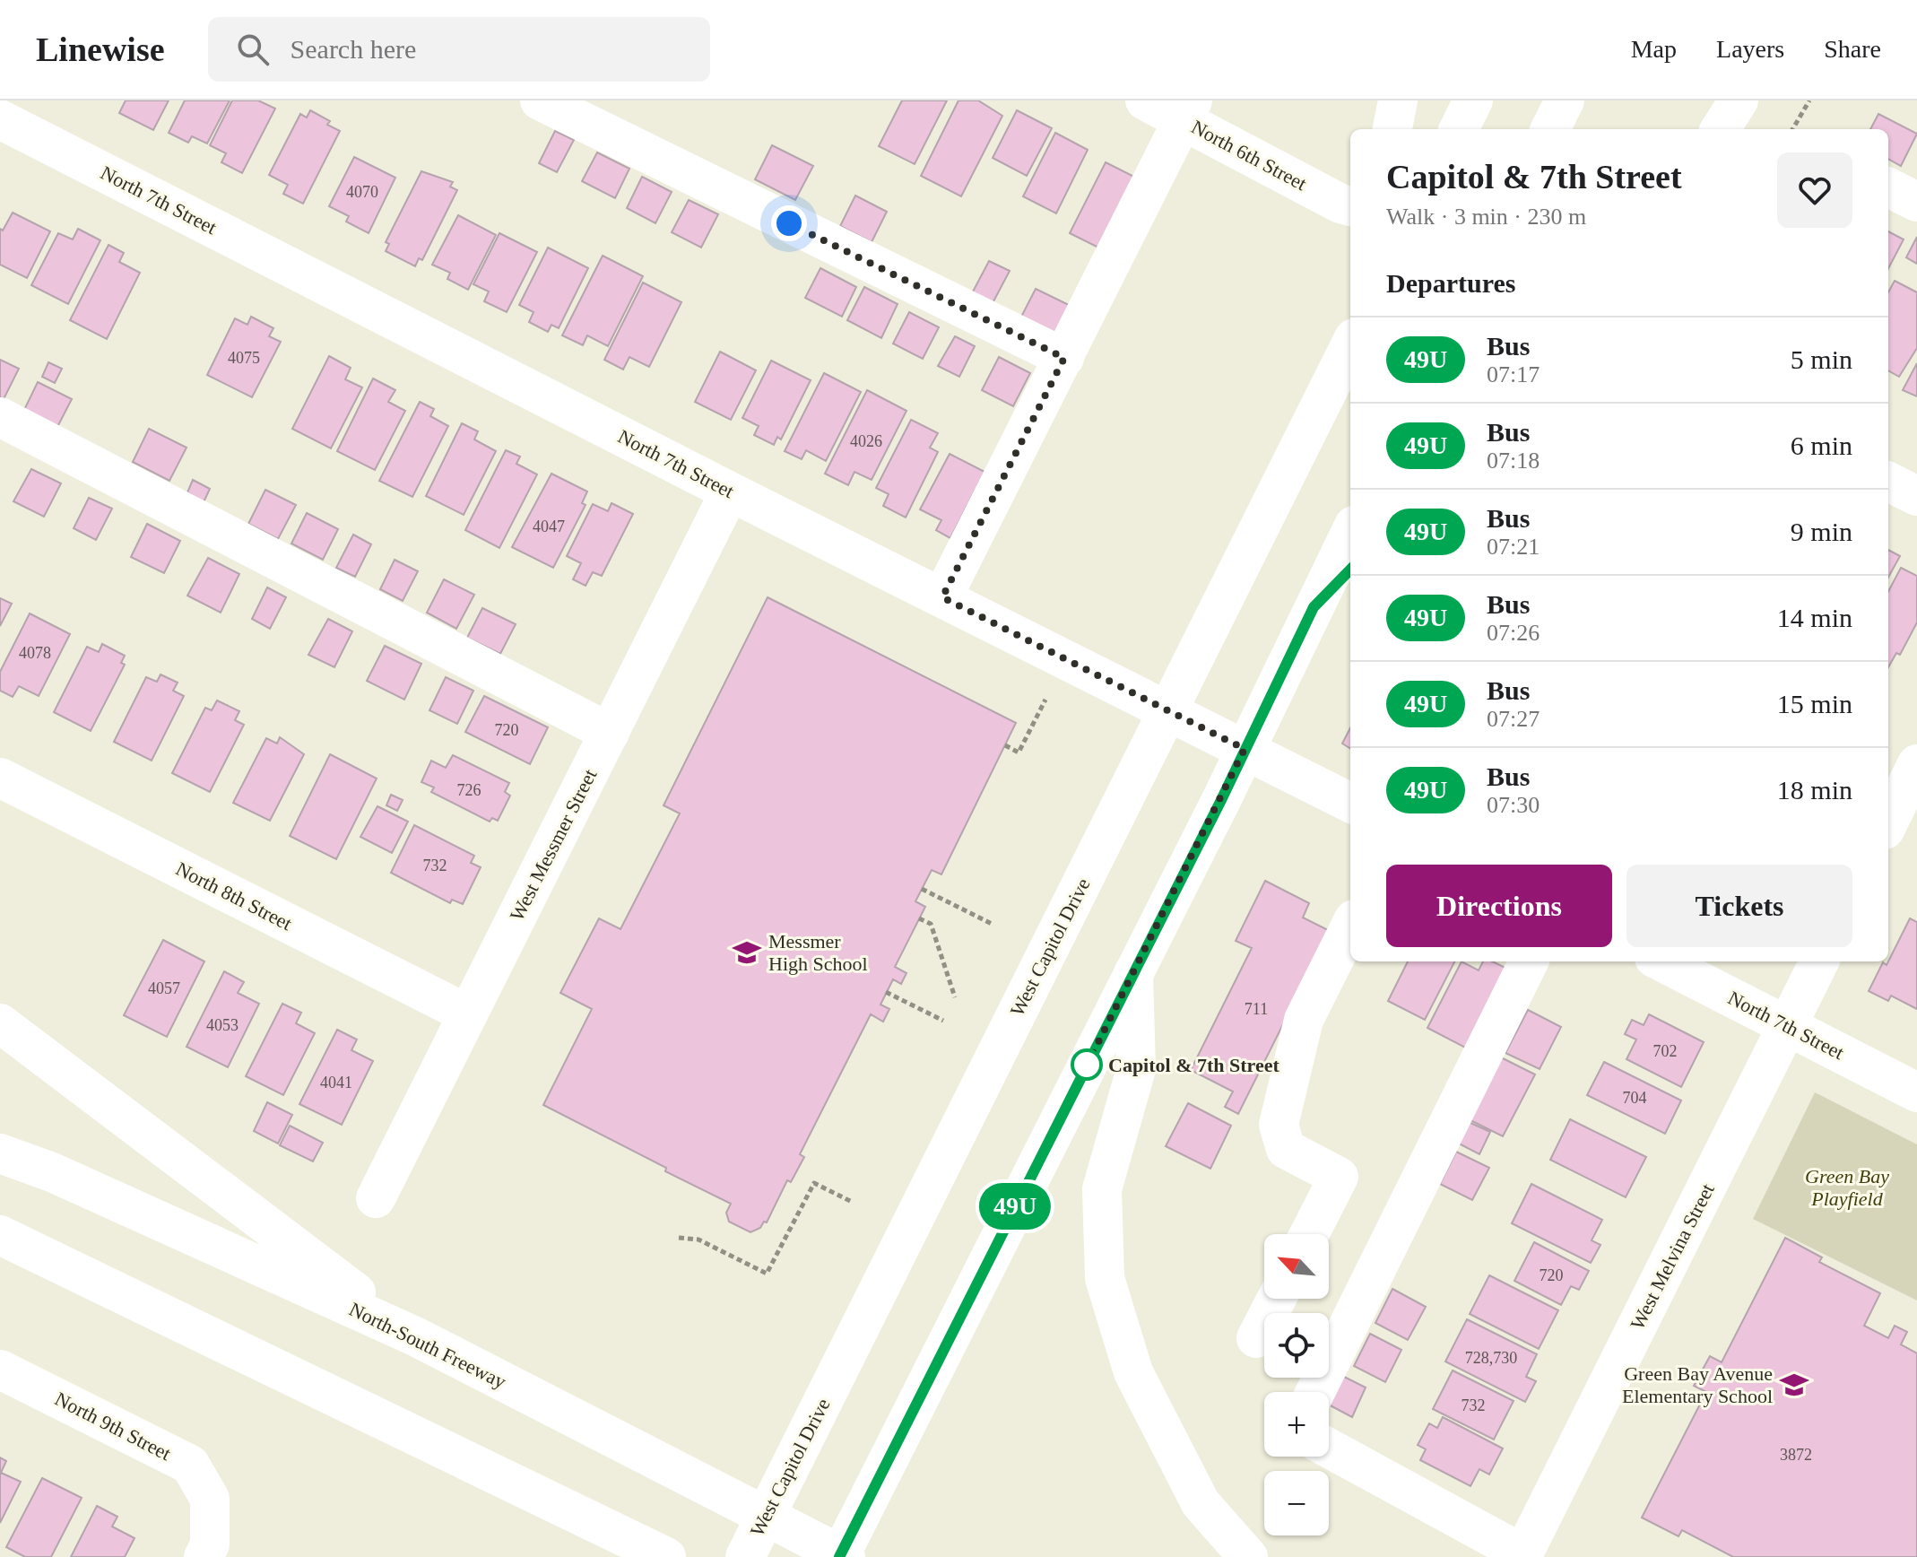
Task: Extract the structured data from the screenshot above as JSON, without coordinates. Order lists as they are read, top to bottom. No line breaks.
{"streets":{"main road":["North 6th Street","North 7th Street","West Messmer Street","North 8th Street","West Capitol Drive","West Melvina Street","North-South Freeway","North 9th Street"]},"crossings":[["North 7th Street","West Messmer Street"],["North 7th Street","West Capitol Drive"],["North 7th Street","West Melvina Street"],["West Messmer Street","North 8th Street"]],"parks":["Green Bay Playfield"],"places":{"school or university":["Messmer High School","Green Bay Avenue Elementary School"],"other":["Capitol & 7th Street"]},"lines":["bus line 49U"],"house_numbers":["4070","4075","4026","4047","4078","720","726","732","4057","711","4053","702","4041","704","720","728,730","732","3872"],"north":"top left","page":{"header":"Linewise","search":"Search here","nav":["Map","Layers","Share"],"on_map":"49U","heading":[["Capitol & 7th Street","Walk · 3 min · 230 m"],"Departures"],"list":[{"mark":"49U","name":"Bus","note":"07:17","value":"5 min"},{"mark":"49U","name":"Bus","note":"07:18","value":"6 min"},{"mark":"49U","name":"Bus","note":"07:21","value":"9 min"},{"mark":"49U","name":"Bus","note":"07:26","value":"14 min"},{"mark":"49U","name":"Bus","note":"07:27","value":"15 min"},{"mark":"49U","name":"Bus","note":"07:30","value":"18 min"}],"buttons":["Directions","Tickets"],"map_buttons":["+","−"]}}
